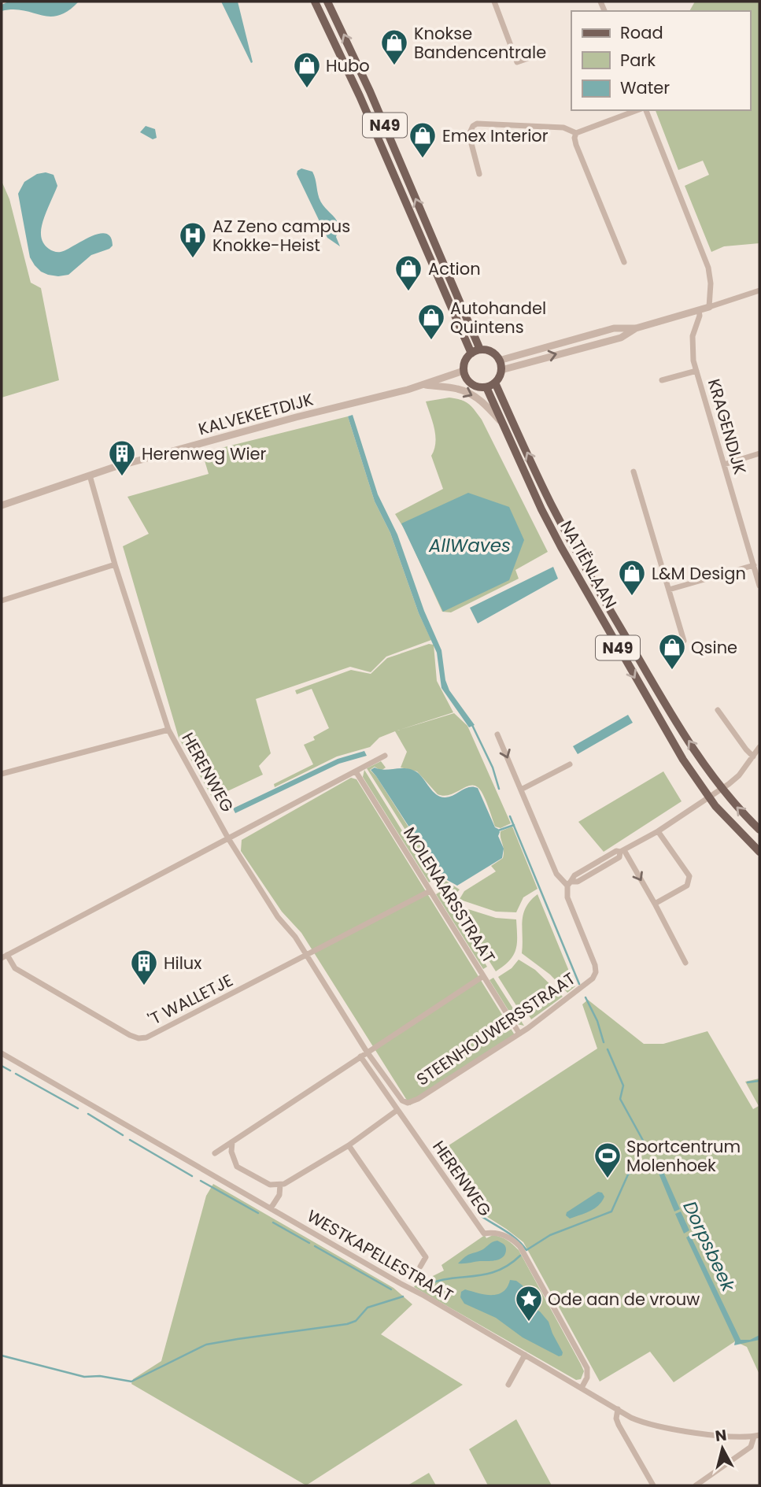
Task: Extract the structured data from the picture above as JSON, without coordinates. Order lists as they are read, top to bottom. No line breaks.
{"streets":{"main road":["N49","NATIËNLAAN"],"street":["KALVEKEETDIJK","KRAGENDIJK","HERENWEG","MOLENAARSSTRAAT","'T WALLETJE","STEENHOUWERSSTRAAT","WESTKAPELLESTRAAT"]},"crossings":[["N49","KALVEKEETDIJK"],["N49","NATIËNLAAN"],["KALVEKEETDIJK","NATIËNLAAN"],["KALVEKEETDIJK","HERENWEG"],["HERENWEG","'T WALLETJE"],["HERENWEG","STEENHOUWERSSTRAAT"],["HERENWEG","WESTKAPELLESTRAAT"],["MOLENAARSSTRAAT","STEENHOUWERSSTRAAT"]],"water":["AllWaves","Dorpsbeek"],"places":{"shop":["Knokse Bandencentrale","Hubo","Emex Interior","Action","Autohandel Quintens","L&M Design","Qsine"],"hospital":["AZ Zeno campus Knokke-Heist"],"building":["Herenweg Wier","Hilux"],"sports":["Sportcentrum Molenhoek"],"place":["Ode aan de vrouw"]},"legend":["Road","Park","Water"],"north":"top"}
